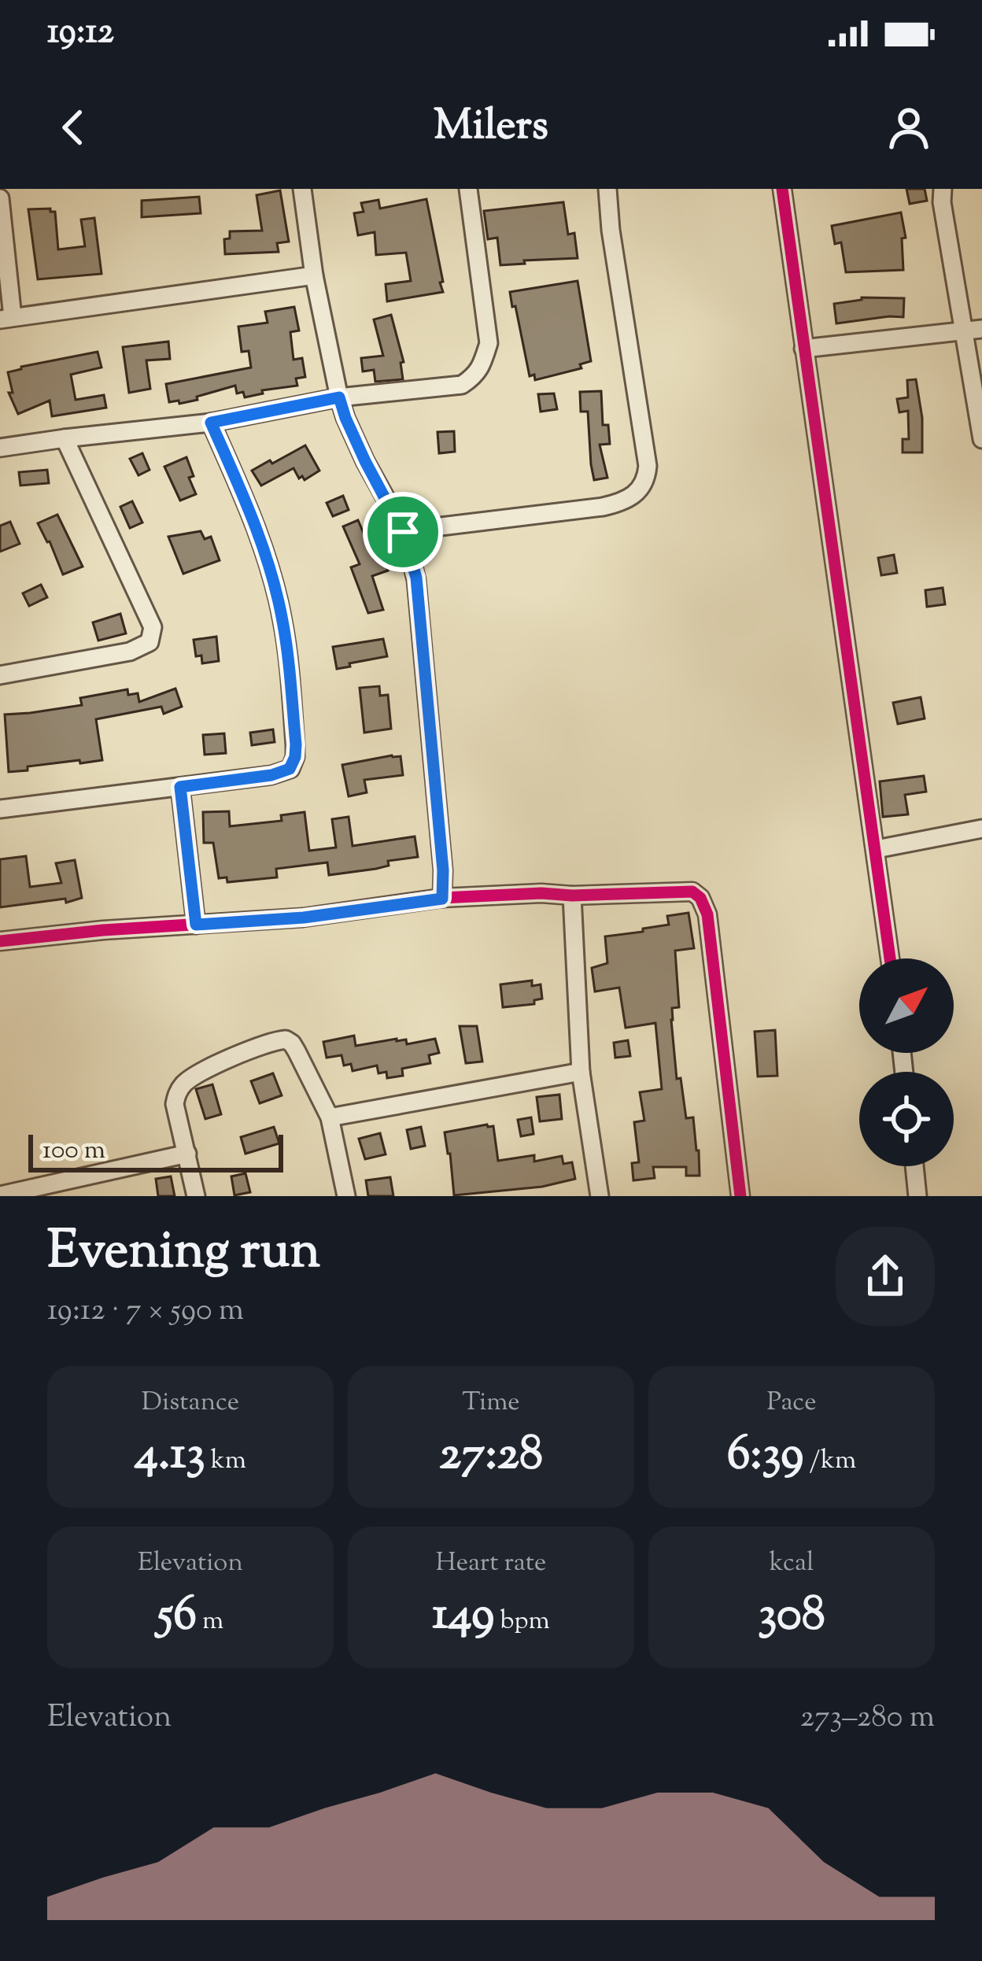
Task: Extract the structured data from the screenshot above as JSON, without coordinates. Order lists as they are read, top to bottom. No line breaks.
{"scale_bar":"100 m","north":"top right","page":{"status":"19:12","header":"Milers","scale":"100 m","heading":["Evening run","19:12 · 7 × 590 m"],"stats":[["Distance","4.13 km"],["Time","27:28"],["Pace","6:39 /km"],["Elevation","56 m"],["Heart rate","149 bpm"],["kcal","308"]],"chart":["Elevation","273–280 m"]}}
